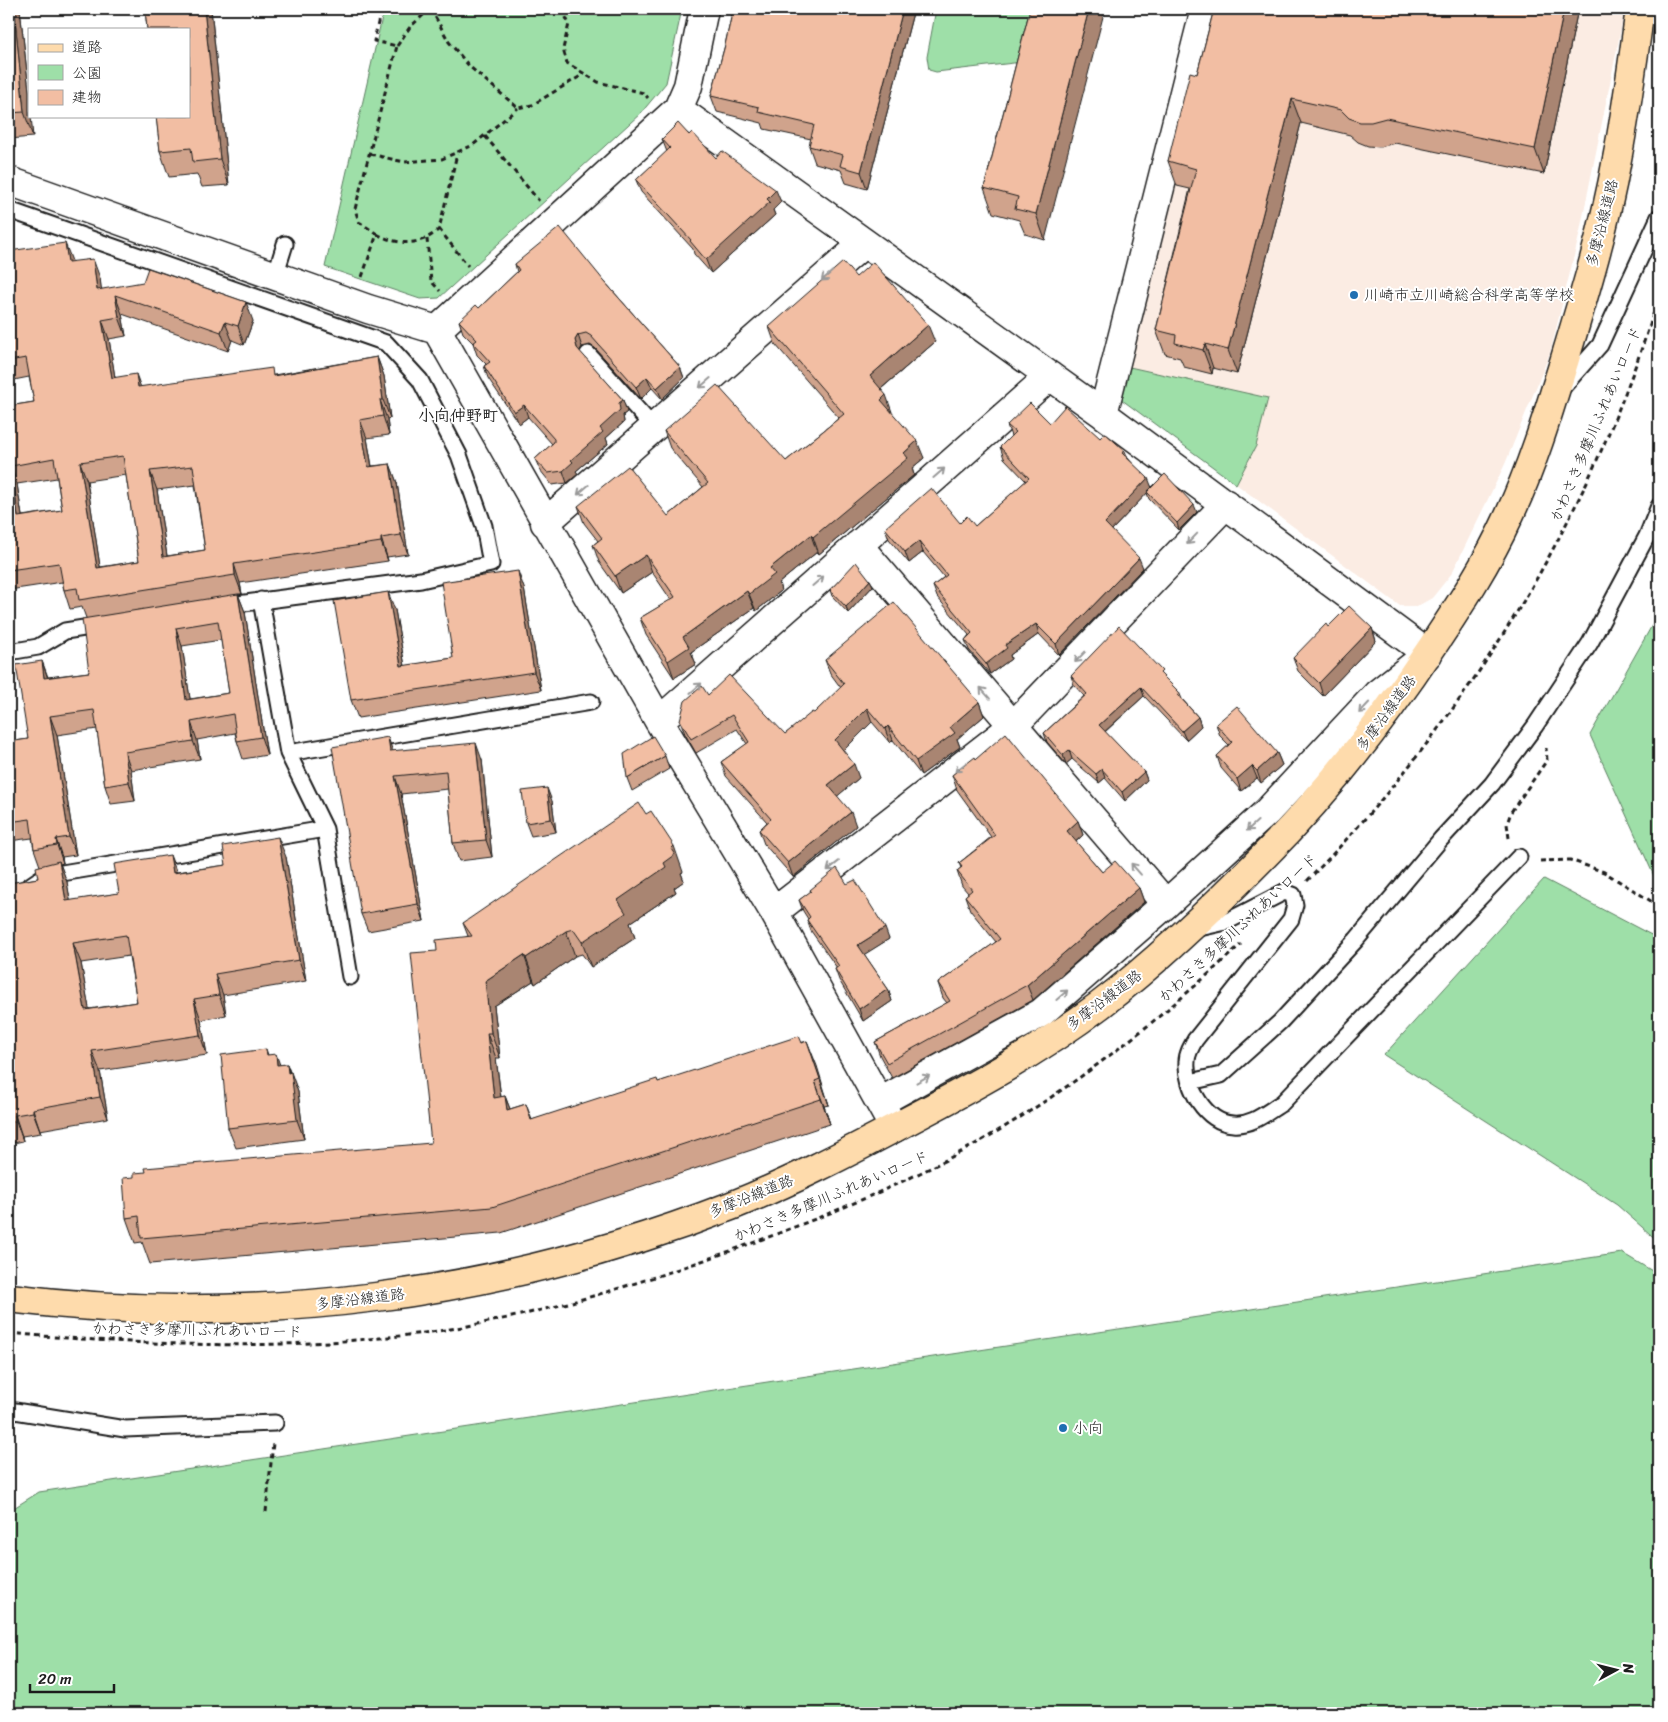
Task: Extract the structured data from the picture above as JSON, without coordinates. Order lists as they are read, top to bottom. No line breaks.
{"streets":{"main road":["多摩沿線道路"],"path":["かわさき多摩川ふれあいロード"]},"districts":["小向仲野町"],"places":["川崎市立川崎総合科学高等学校","小向"],"legend":["道路","公園","建物"],"scale_bar":"20 m","north":"right"}
